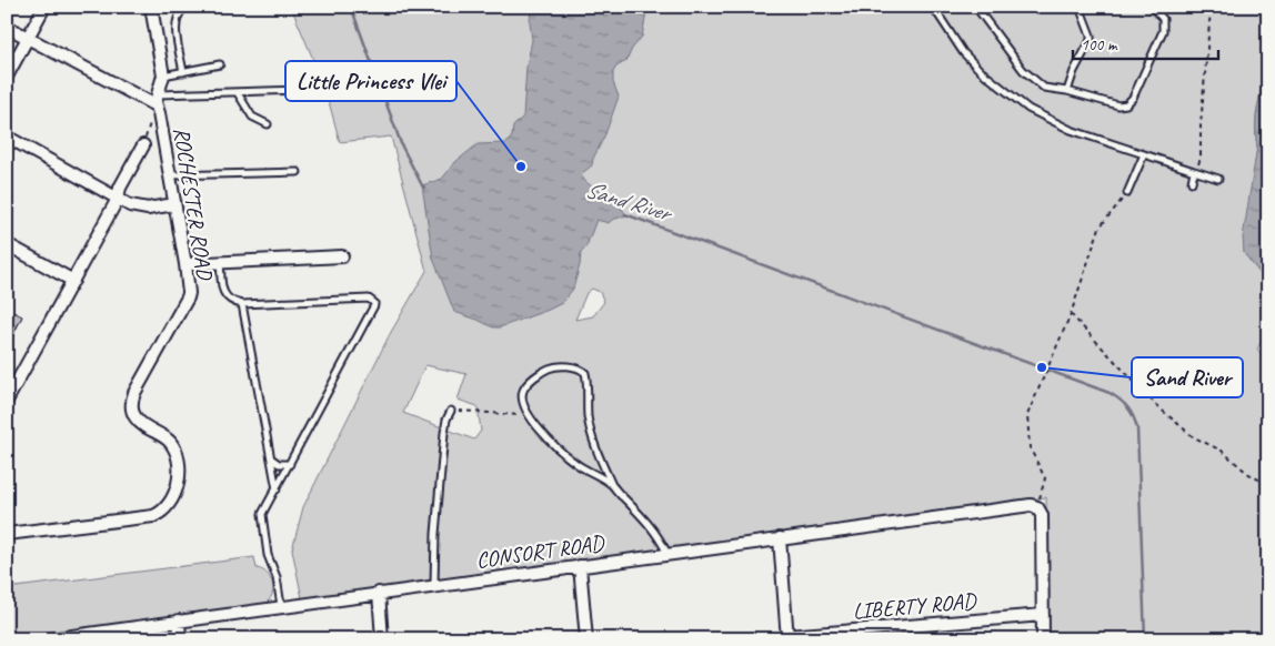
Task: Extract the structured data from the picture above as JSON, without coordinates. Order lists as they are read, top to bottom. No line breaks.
{"streets":{"street":["ROCHESTER ROAD","CONSORT ROAD","LIBERTY ROAD"]},"water":["Sand River"],"places":["Little Princess Vlei","Sand River"],"scale_bar":"100 m"}
